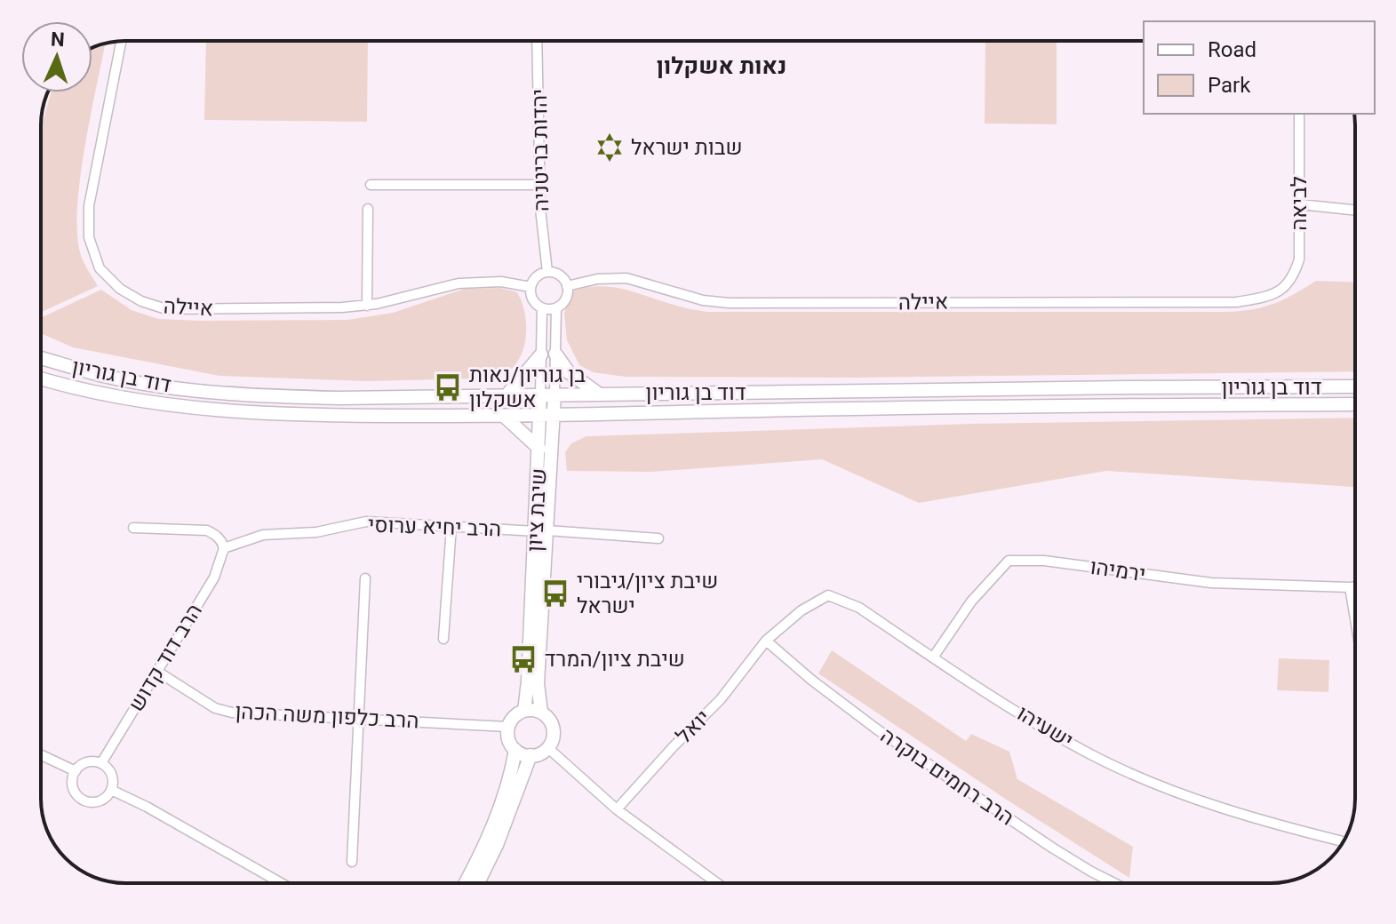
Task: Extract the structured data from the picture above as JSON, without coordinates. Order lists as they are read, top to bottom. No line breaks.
{"streets":{"main road":["דוד בן גוריון","שיבת ציון"],"street":["יהדות בריטניה","לביאה","איילה","הרב יחיא ערוסי","ירמיהו","הרב דוד קדוש","הרב כלפון משה הכהן","יואל","ישעיהו","הרב רחמים בוקרה"]},"crossings":[["יהדות בריטניה","איילה"],["לביאה","איילה"],["דוד בן גוריון","שיבת ציון"],["שיבת ציון","הרב יחיא ערוסי"],["שיבת ציון","הרב כלפון משה הכהן"],["הרב יחיא ערוסי","הרב דוד קדוש"],["ירמיהו","ישעיהו"],["הרב דוד קדוש","הרב כלפון משה הכהן"],["יואל","ישעיהו"],["יואל","הרב רחמים בוקרה"],["ישעיהו","הרב רחמים בוקרה"]],"districts":["נאות אשקלון"],"places":{"synagogue":["שבות ישראל"],"bus stop":["בן גוריון/נאות אשקלון","שיבת ציון/גיבורי ישראל","שיבת ציון/המרד"]},"legend":["Road","Park"],"north":"top"}
